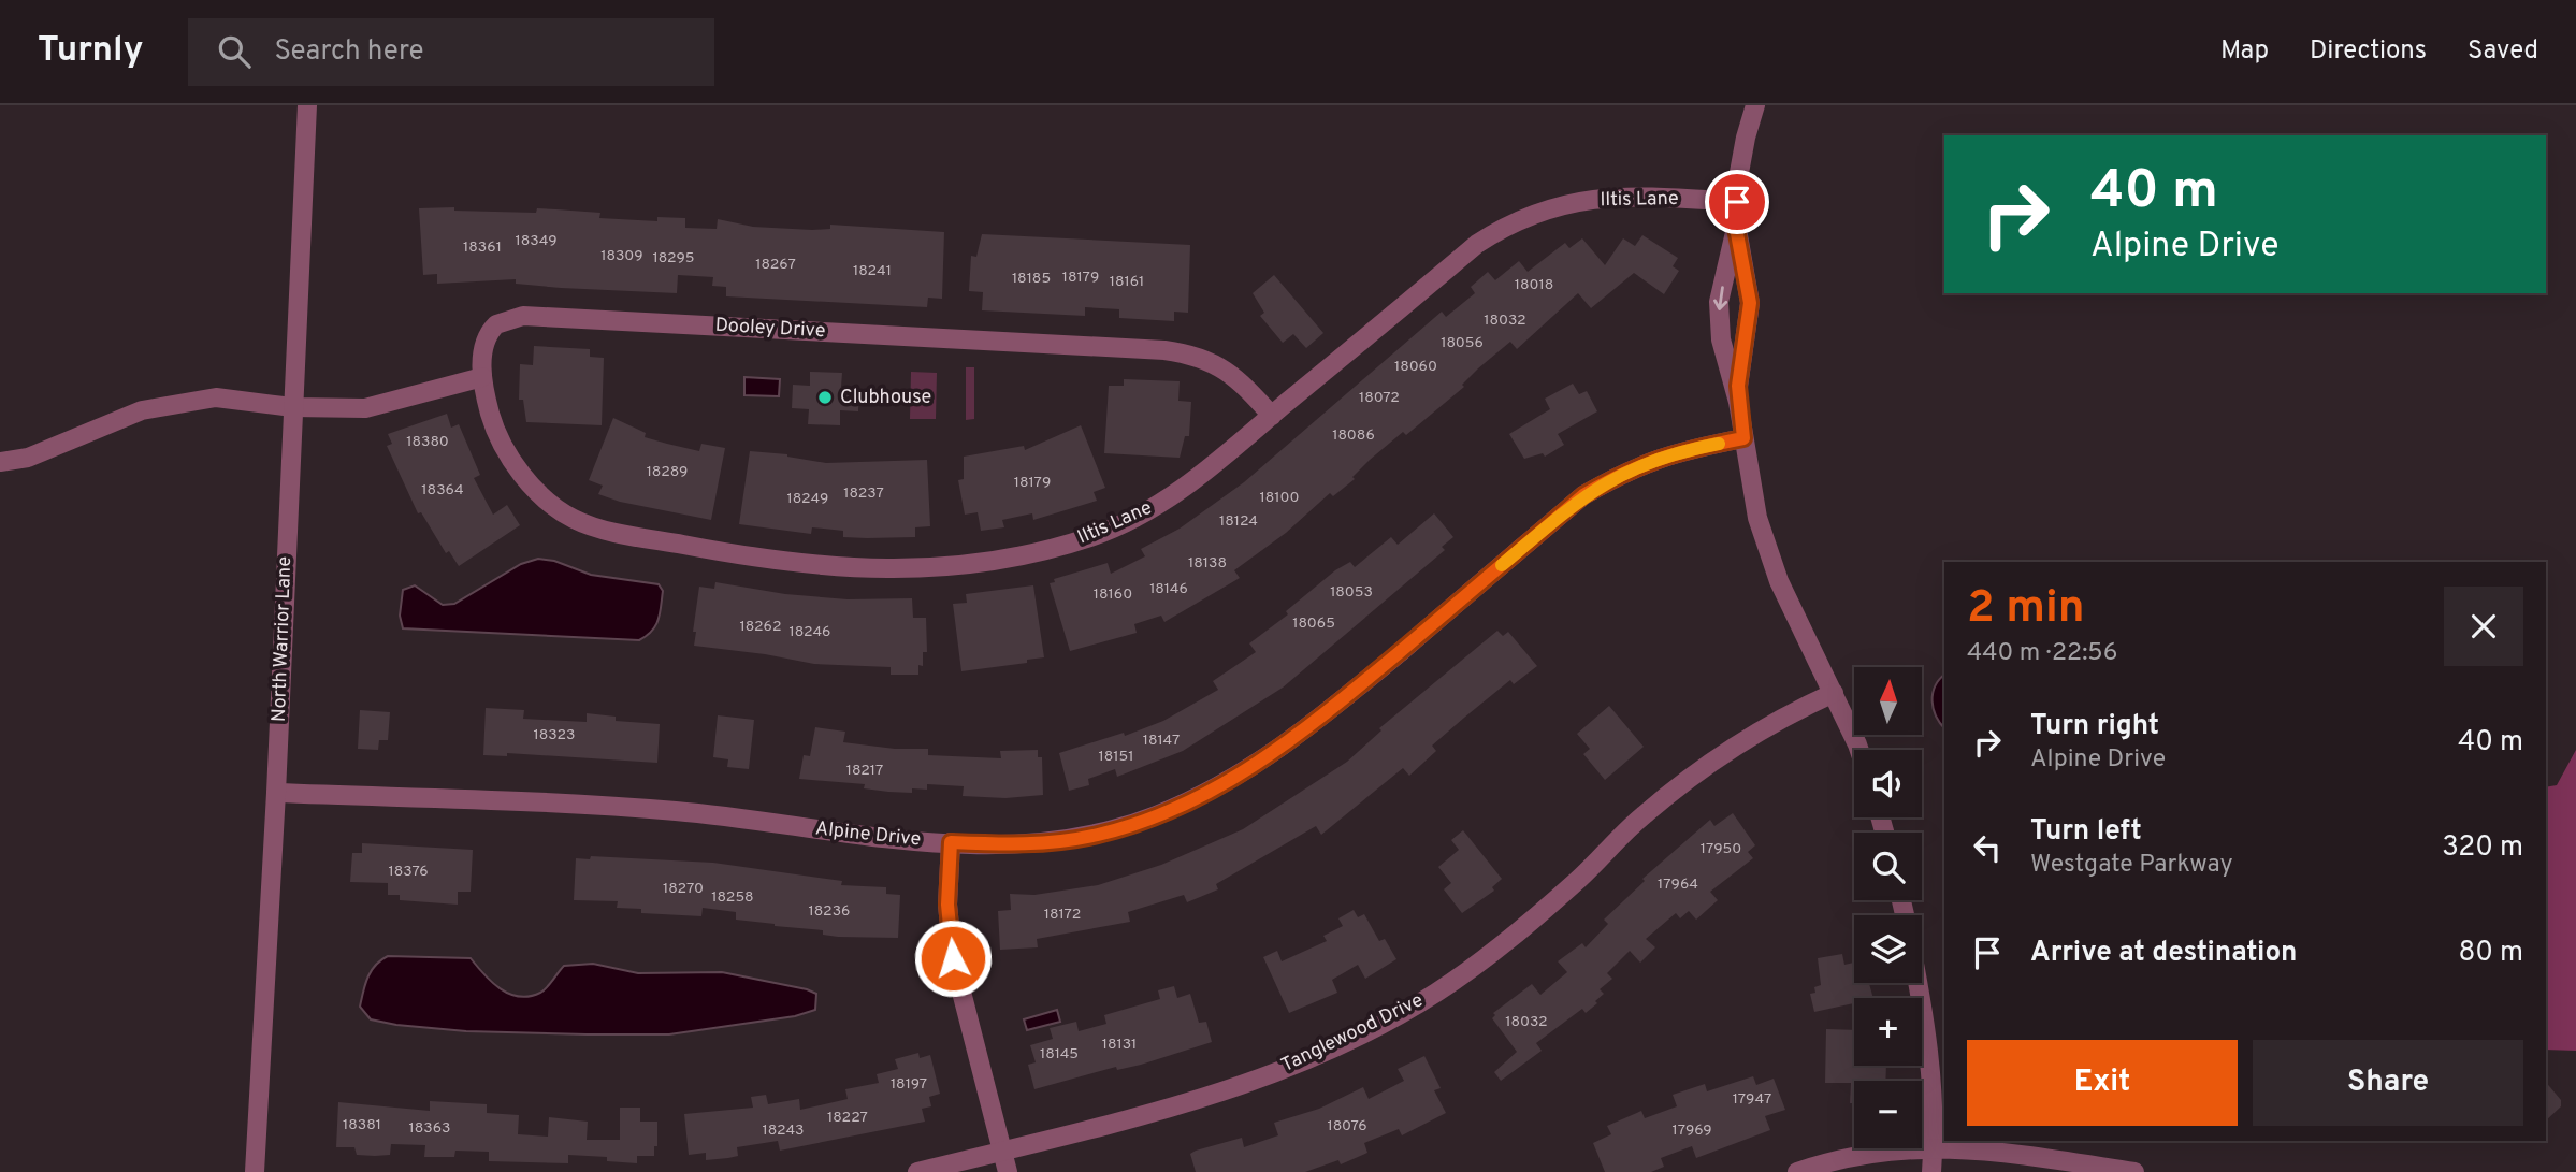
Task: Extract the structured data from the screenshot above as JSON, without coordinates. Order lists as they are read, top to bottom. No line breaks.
{"streets":{"street":["Iltis Lane","Dooley Drive","North Warrior Lane","Alpine Drive","Tanglewood Drive"]},"crossings":[["Iltis Lane","Dooley Drive"],["North Warrior Lane","Alpine Drive"]],"places":["Clubhouse"],"house_numbers":["18349","18361","18309","18295","18267","18241","18179","18185","18161","18018","18032","18056","18060","18072","18086","18380","18289","18179","18364","18237","18100","18249","18124","18138","18146","18053","18160","18065","18262","18246","18323","18147","18151","18217","17950","18376","17964","18270","18258","18236","18172","18032","18131","18145","18197","17947","18227","18381","18076","18363","18243","17969"],"north":"top","page":{"header":"Turnly","search":"Search here","nav":["Map","Directions","Saved"],"turn":["40 m","Alpine Drive"],"heading":["2 min","440 m · 22:56"],"map_buttons":["+","−"],"list":[{"name":"Turn right","note":"Alpine Drive","value":"40 m"},{"name":"Turn left","note":"Westgate Parkway","value":"320 m"},{"name":"Arrive at destination","value":"80 m"}],"buttons":["Exit","Share"]}}
